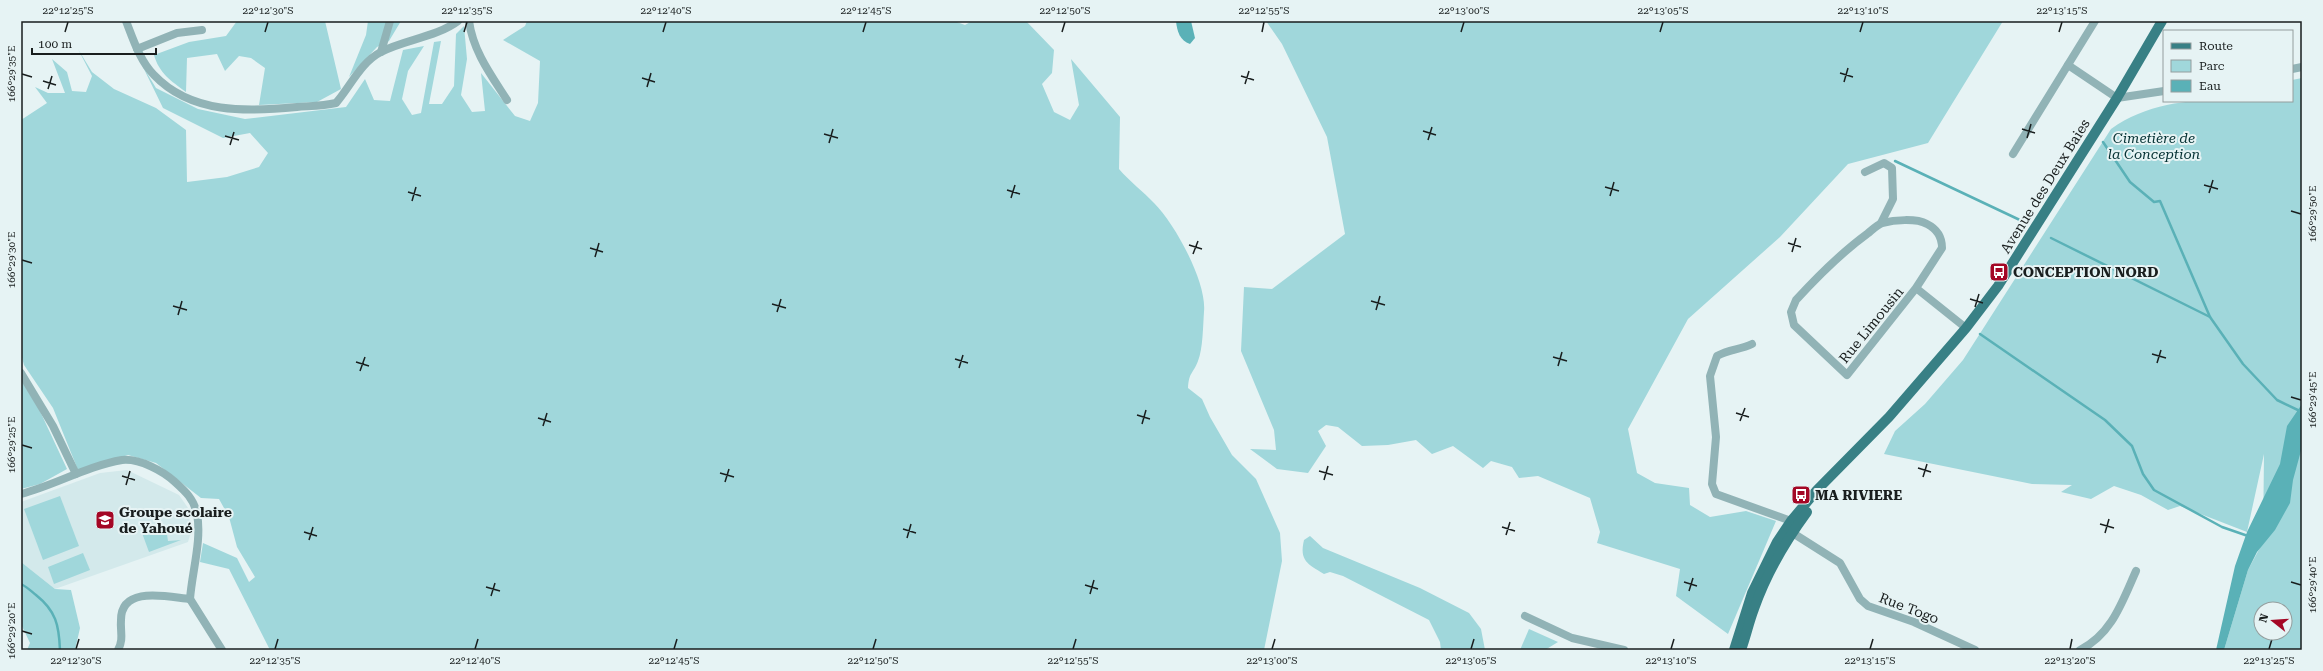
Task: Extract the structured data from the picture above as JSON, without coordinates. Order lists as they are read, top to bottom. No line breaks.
{"streets":{"main road":["Avenue des Deux Baies"],"street":["Rue Limousin","Rue Togo"]},"crossings":[["Avenue des Deux Baies","Rue Limousin"],["Avenue des Deux Baies","Rue Togo"]],"parks":["Cimetière de la Conception"],"places":{"bus stop":["CONCEPTION NORD","MA RIVIERE"],"school or university":["Groupe scolaire de Yahoué"]},"legend":["Route","Parc","Eau"],"scale_bar":"100 m","north":"left","coordinates":["22°12'25\"S","22°12'30\"S","22°12'35\"S","22°12'40\"S","22°12'45\"S","22°12'50\"S","22°12'55\"S","22°13'00\"S","22°13'05\"S","22°13'10\"S","22°13'15\"S","166°29'35\"E","166°29'50\"E","166°29'30\"E","166°29'45\"E","166°29'25\"E","166°29'40\"E","166°29'20\"E","22°13'20\"S","22°13'25\"S"]}
